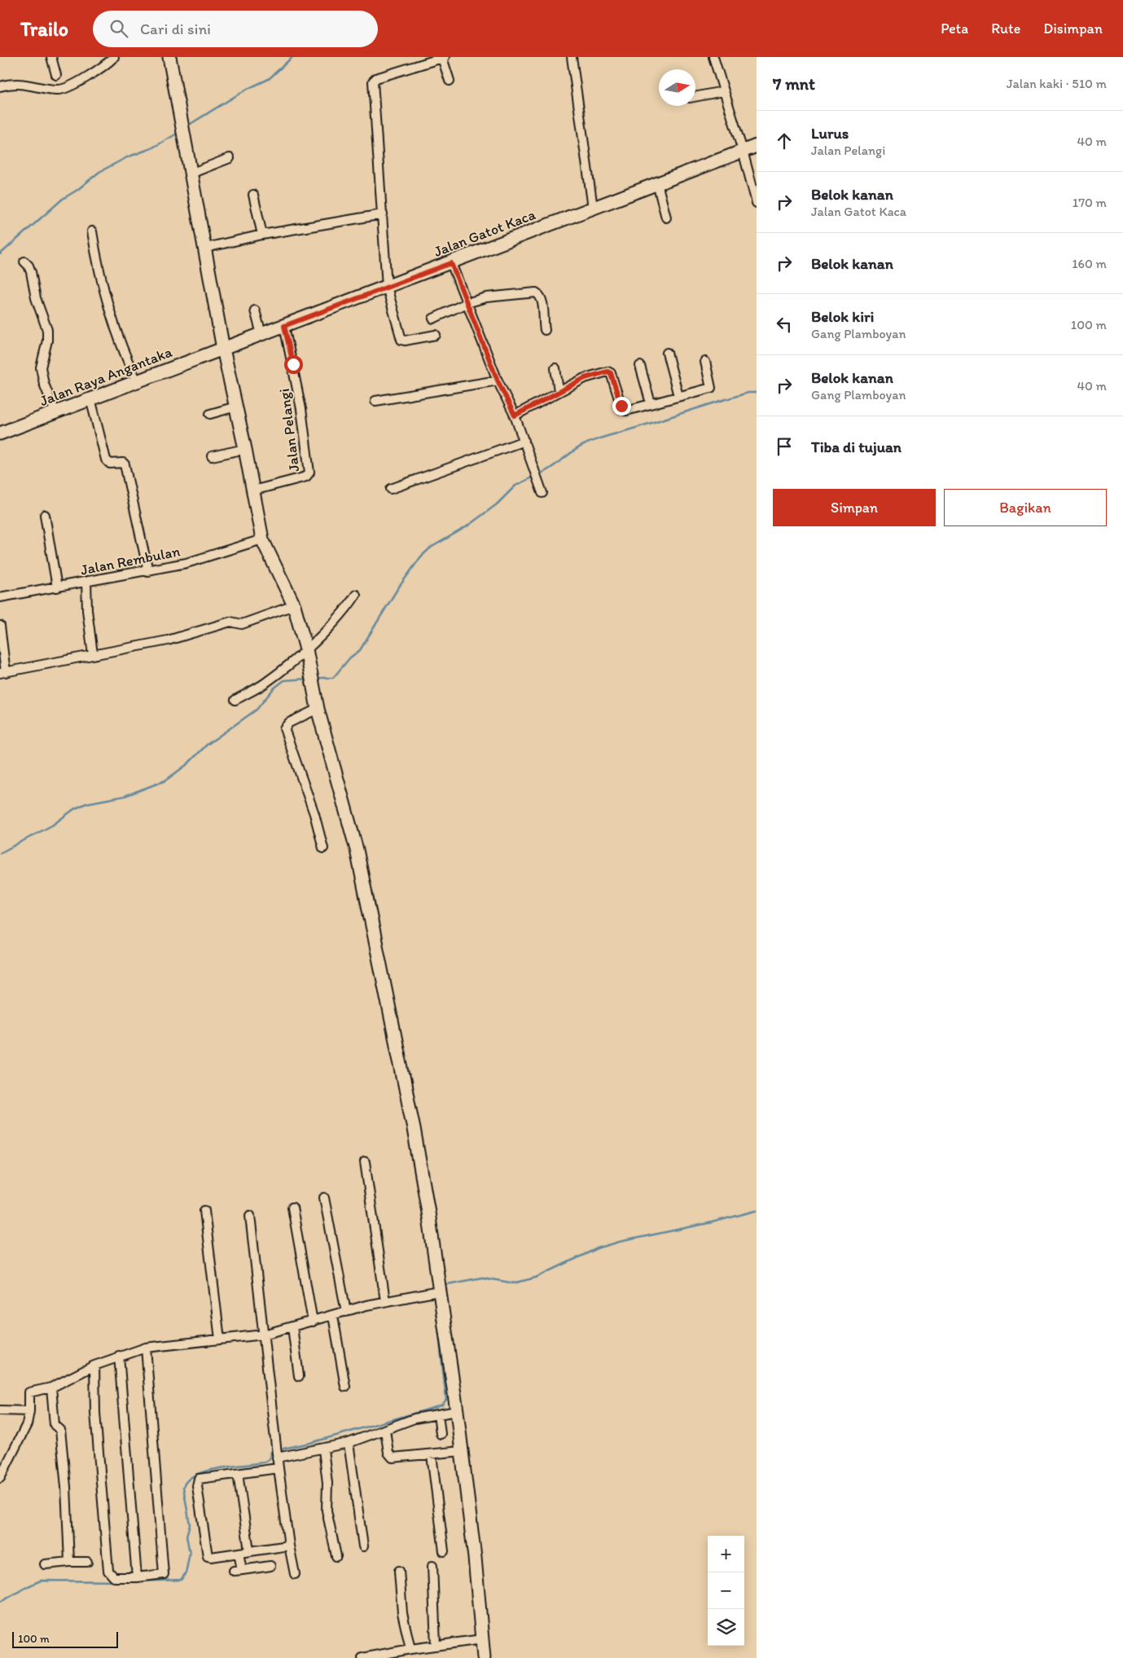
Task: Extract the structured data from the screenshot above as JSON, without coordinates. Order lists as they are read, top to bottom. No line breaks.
{"streets":{"main road":["Jalan Gatot Kaca","Jalan Raya Angantaka"],"street":["Jalan Pelangi","Jalan Rembulan"]},"crossings":[["Jalan Gatot Kaca","Jalan Raya Angantaka"],["Jalan Gatot Kaca","Jalan Pelangi"]],"scale_bar":"100 m","north":"right","page":{"header":"Trailo","search":"Cari di sini","nav":["Peta","Rute","Disimpan"],"heading":["7 mnt","Jalan kaki · 510 m"],"list":[["Lurus","Jalan Pelangi","40 m"],["Belok kanan","Jalan Gatot Kaca","170 m"],["Belok kanan","160 m"],["Belok kiri","Gang Plamboyan","100 m"],["Belok kanan","Gang Plamboyan","40 m"],"Tiba di tujuan"],"buttons":["Simpan","Bagikan"],"map_buttons":["+","−"],"scale":"100 m"}}
